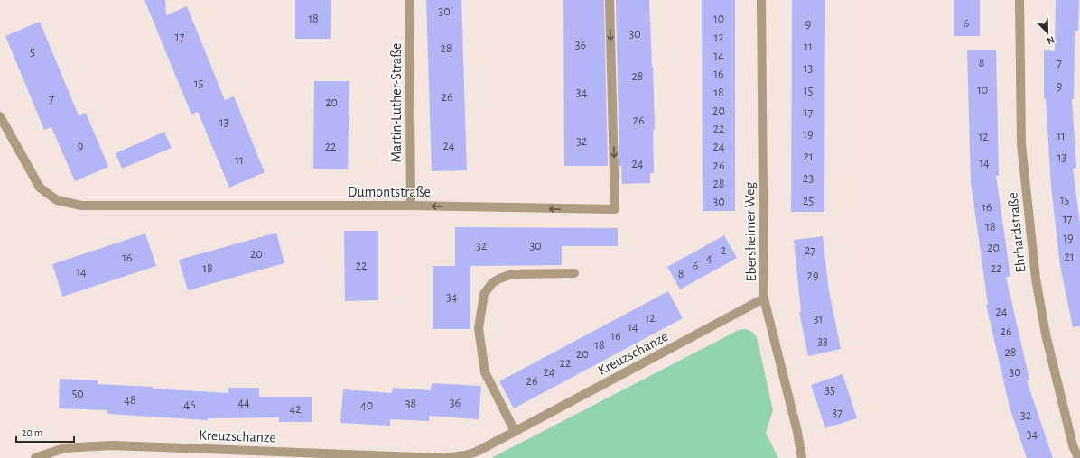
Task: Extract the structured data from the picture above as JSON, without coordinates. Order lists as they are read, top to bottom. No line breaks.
{"streets":{"street":["Martin-Luther-Straße","Dumontstraße","Ebersheimer Weg","Ehrhardstraße","Kreuzschanze"]},"crossings":[["Martin-Luther-Straße","Dumontstraße"],["Ebersheimer Weg","Kreuzschanze"]],"house_numbers":["30","18","10","6","9","30","17","12","36","11","28","5","14","8","7","13","16","28","15","9","10","15","34","18","26","7","20","20","17","26","13","22","19","11","12","32","24","9","22","24","21","13","11","14","24","26","23","28","15","25","30","16","17","18","19","32","30","20","2","27","20","21","16","4","22","6","18","22","14","8","29","34","24","12","31","14","26","16","33","18","28","20","22","24","30","26","35","50","48","44","36","38","46","40","42","37","32","34"],"scale_bar":"20 m","north":"bottom right"}
